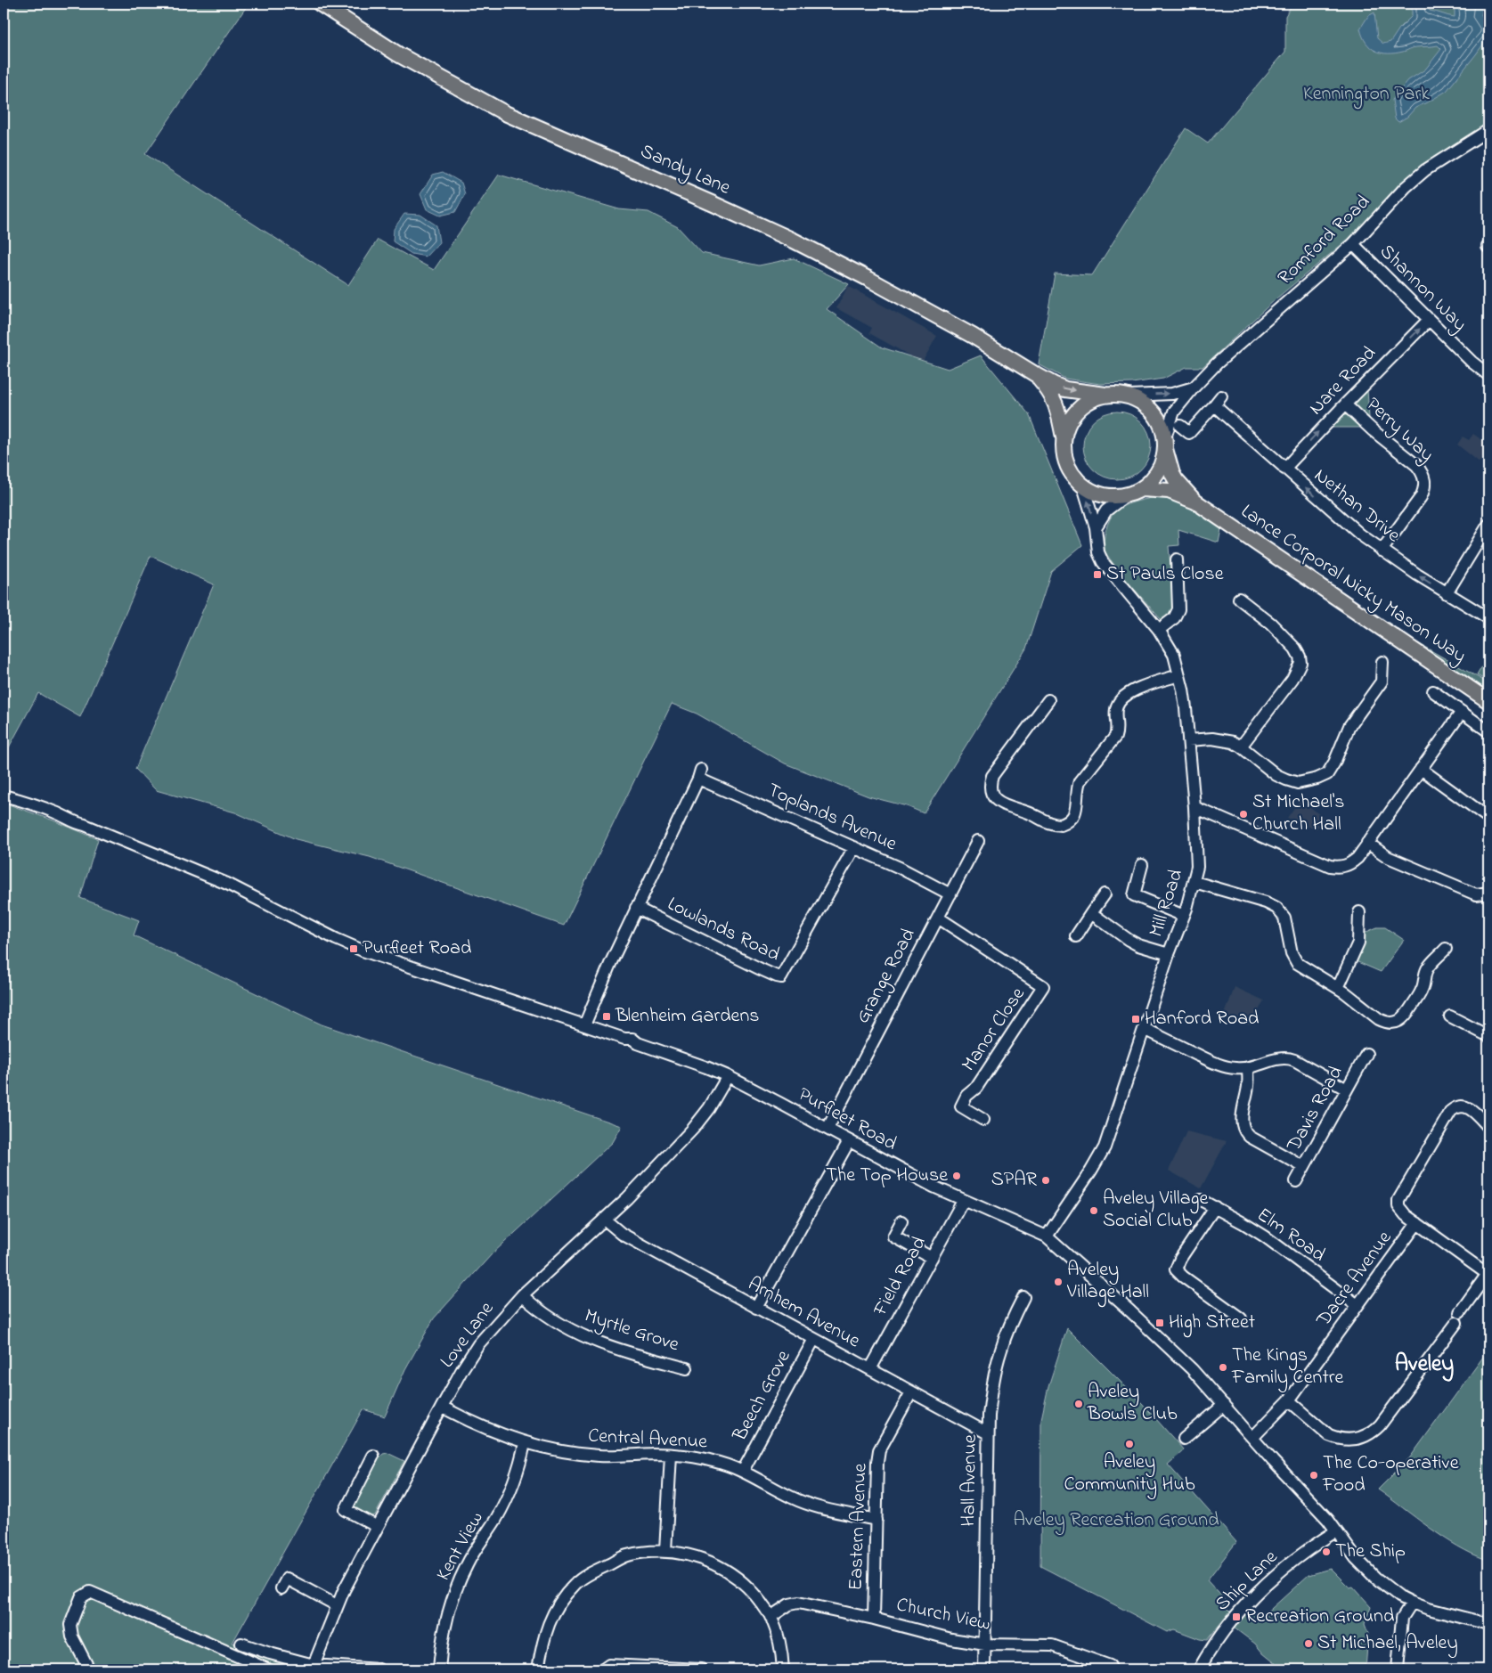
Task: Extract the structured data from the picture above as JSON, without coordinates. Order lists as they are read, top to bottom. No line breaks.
{"streets":{"main road":["Sandy Lane","Lance Corporal Nicky Mason Way"],"street":["Romford Road","Shannon Way","Nare Road","Perry Way","Nethan Drive","Toplands Avenue","Mill Road","Lowlands Road","Grange Road","Manor Close","Davis Road","Purfleet Road","Elm Road","Field Road","Dacre Avenue","Arnhem Avenue","Myrtle Grove","Love Lane","Beech Grove","Central Avenue","Hall Avenue","Eastern Avenue","Kent View","Ship Lane","Church View"]},"crossings":[["Sandy Lane","Romford Road"],["Sandy Lane","Lance Corporal Nicky Mason Way"],["Sandy Lane","Mill Road"],["Romford Road","Shannon Way"],["Romford Road","Lance Corporal Nicky Mason Way"],["Romford Road","Mill Road"],["Shannon Way","Nare Road"],["Nare Road","Perry Way"],["Nare Road","Nethan Drive"],["Perry Way","Nethan Drive"],["Lance Corporal Nicky Mason Way","Mill Road"],["Toplands Avenue","Lowlands Road"],["Toplands Avenue","Grange Road"],["Mill Road","Purfleet Road"],["Grange Road","Manor Close"],["Grange Road","Purfleet Road"],["Purfleet Road","Field Road"],["Purfleet Road","Love Lane"],["Elm Road","Dacre Avenue"],["Field Road","Arnhem Avenue"],["Arnhem Avenue","Love Lane"],["Arnhem Avenue","Beech Grove"],["Arnhem Avenue","Hall Avenue"],["Arnhem Avenue","Eastern Avenue"],["Myrtle Grove","Love Lane"],["Love Lane","Central Avenue"],["Beech Grove","Central Avenue"],["Central Avenue","Eastern Avenue"],["Central Avenue","Kent View"],["Hall Avenue","Church View"],["Eastern Avenue","Church View"]],"one_way":["Nare Road","Nethan Drive"],"districts":["Aveley"],"parks":["Kennington Park","Aveley Recreation Ground"],"places":{"transit":["St Pauls Close","Purfleet Road","Blenheim Gardens","Hanford Road","High Street","Recreation Ground"],"other":["St Michael's Church Hall","The Top House","SPAR","Aveley Village Social Club","Aveley Village Hall","The Kings Family Centre","Aveley Bowls Club","Aveley Community Hub","The Co-operative Food","The Ship","St Michael, Aveley"]}}
